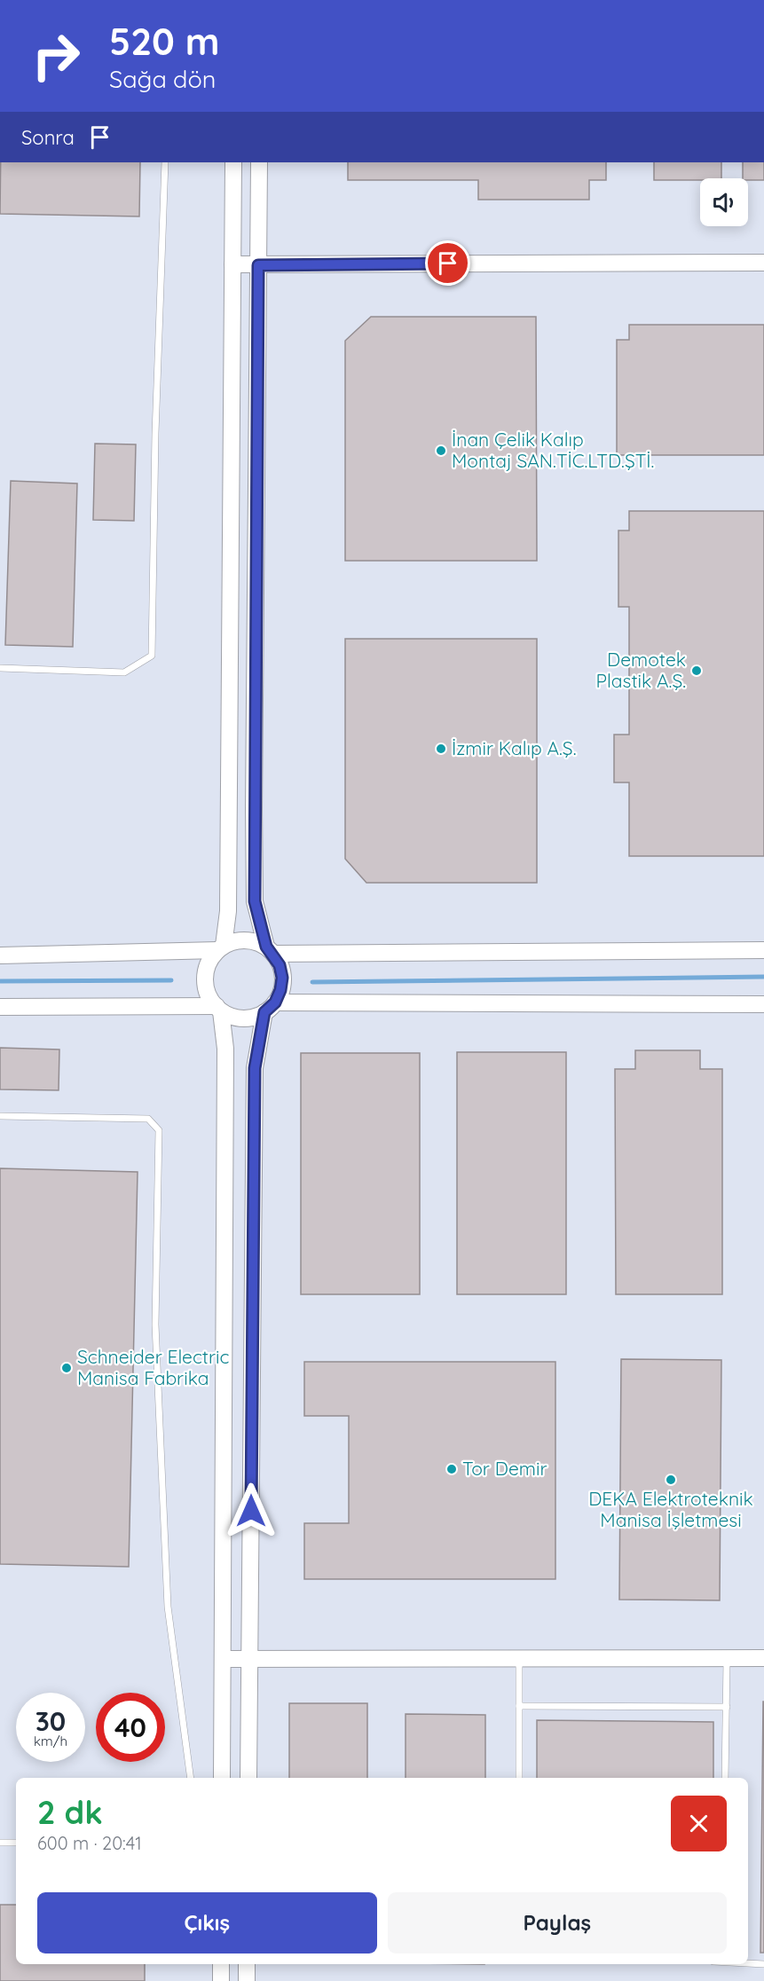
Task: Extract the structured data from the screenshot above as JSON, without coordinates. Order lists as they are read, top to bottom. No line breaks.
{"places":["İnan Çelik Kalıp Montaj SAN.TİC.LTD.ŞTİ.","Demotek Plastik A.Ş.","İzmir Kalıp A.Ş.","Schneider Electric Manisa Fabrika","Tor Demir","DEKA Elektroteknik Manisa İşletmesi"],"page":{"turn":["520 m","Sağa dön"],"then":"Sonra","speed":"30 km/h","limit":"40","heading":["2 dk","600 m · 20:41"],"buttons":["Çıkış","Paylaş"]}}
